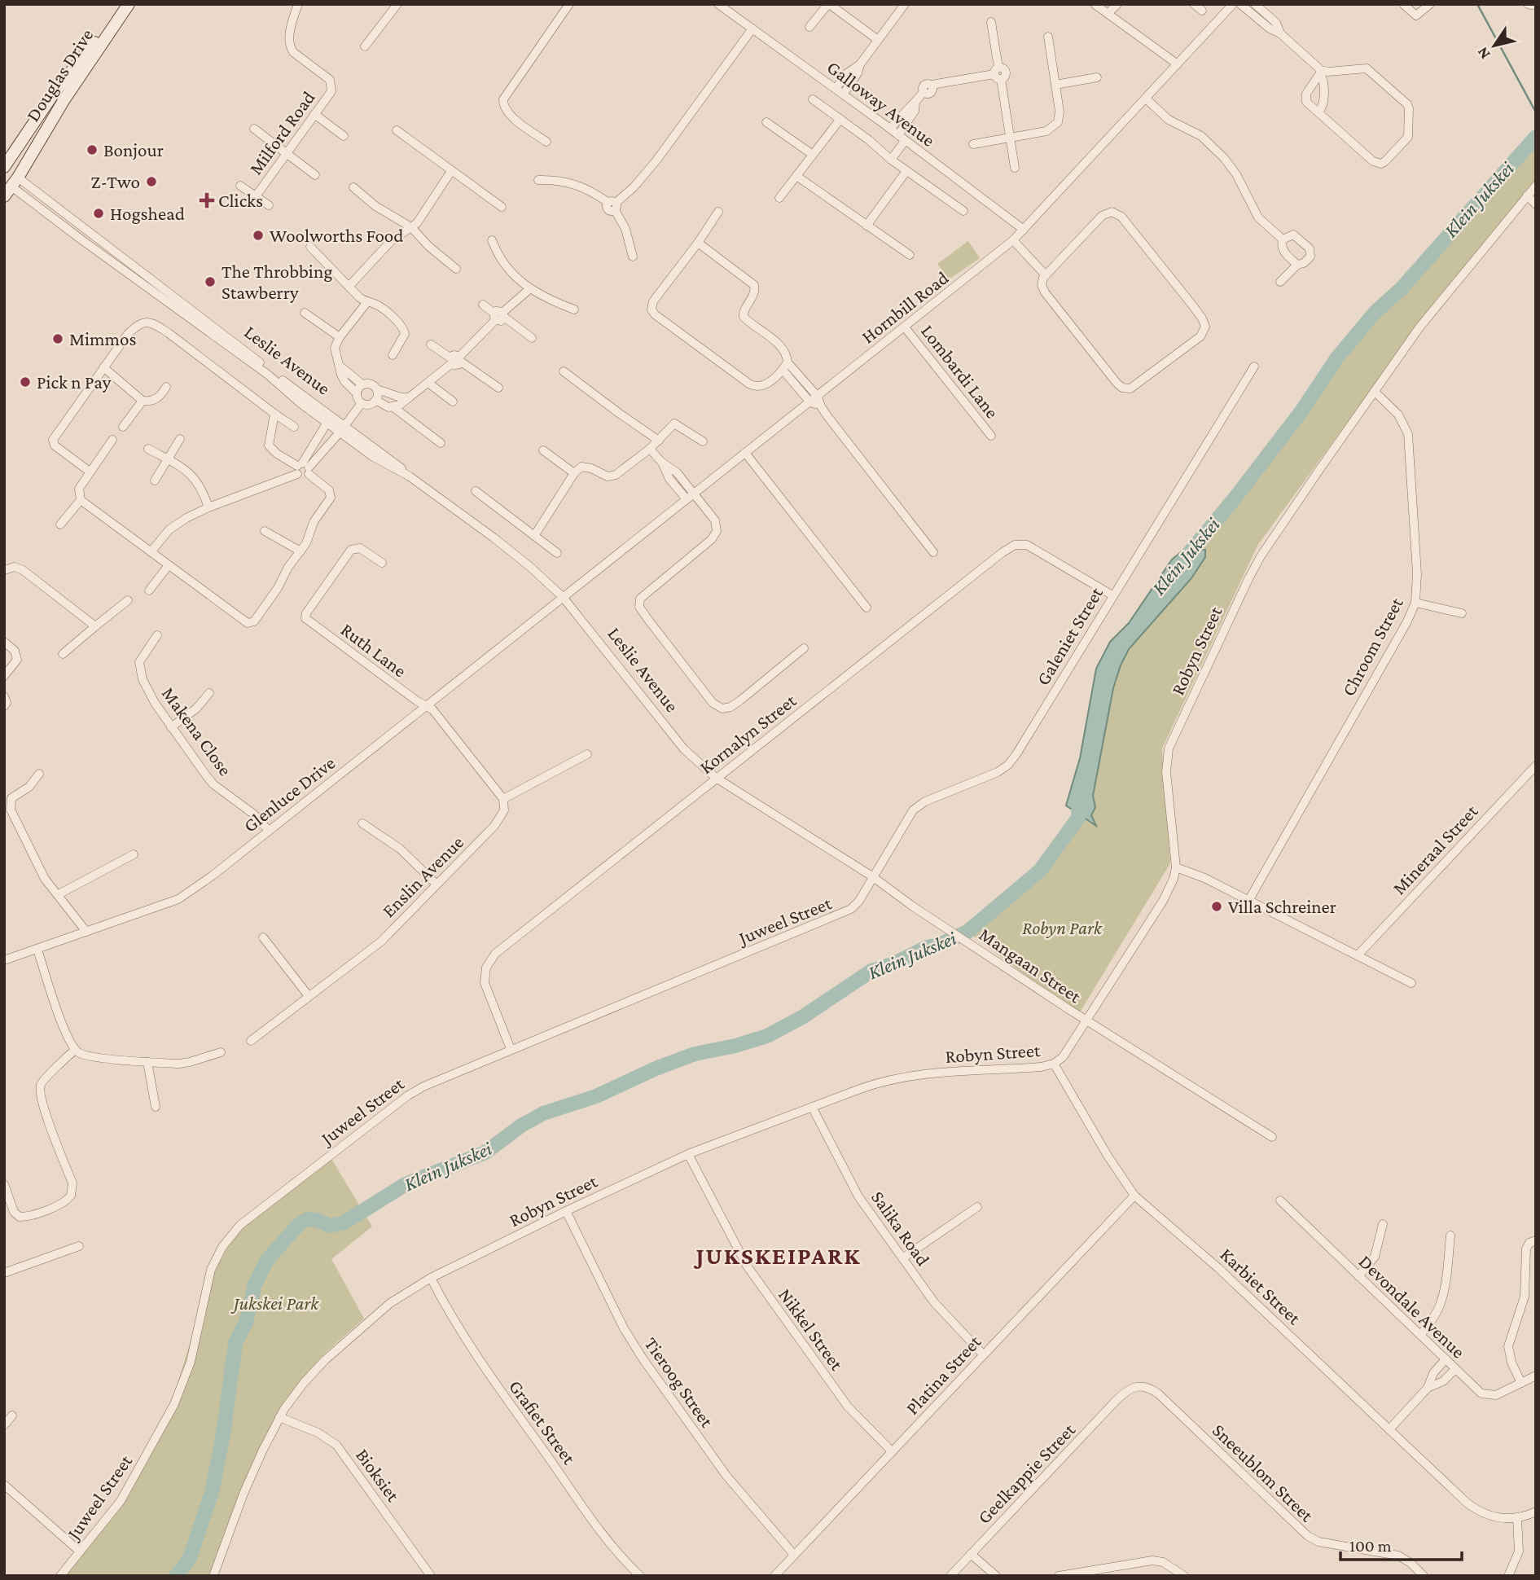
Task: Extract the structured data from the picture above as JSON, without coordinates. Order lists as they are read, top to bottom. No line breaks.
{"streets":{"street":["Douglas Drive","Galloway Avenue","Milford Road","Hornbill Road","Leslie Avenue","Lombardi Lane","Galeniet Street","Chroom Street","Ruth Lane","Robyn Street","Makena Close","Kornalyn Street","Glenluce Drive","Mineraal Street","Enslin Avenue","Juweel Street","Mangaan Street","Salika Road","Karbiet Street","Devondale Avenue","Nikkel Street","Platina Street","Tieroog Street","Grafiet Street","Sneeublom Street","Geelkappie Street","Bioksiet"]},"crossings":[["Douglas Drive","Leslie Avenue"],["Galloway Avenue","Hornbill Road"],["Hornbill Road","Leslie Avenue"],["Hornbill Road","Lombardi Lane"],["Hornbill Road","Glenluce Drive"],["Leslie Avenue","Kornalyn Street"],["Leslie Avenue","Glenluce Drive"],["Leslie Avenue","Mangaan Street"],["Galeniet Street","Kornalyn Street"],["Galeniet Street","Juweel Street"],["Galeniet Street","Mangaan Street"],["Chroom Street","Robyn Street"],["Ruth Lane","Glenluce Drive"],["Robyn Street","Mangaan Street"],["Robyn Street","Salika Road"],["Robyn Street","Karbiet Street"],["Robyn Street","Nikkel Street"],["Robyn Street","Tieroog Street"],["Robyn Street","Grafiet Street"],["Robyn Street","Bioksiet"],["Makena Close","Glenluce Drive"],["Kornalyn Street","Juweel Street"],["Kornalyn Street","Mangaan Street"],["Juweel Street","Mangaan Street"],["Salika Road","Platina Street"],["Karbiet Street","Platina Street"],["Nikkel Street","Platina Street"],["Platina Street","Tieroog Street"],["Sneeublom Street","Geelkappie Street"]],"districts":["JUKSKEIPARK"],"water":["Klein Jukskei"],"parks":["Robyn Park","Jukskei Park"],"places":{"other":["Bonjour","Z-Two","Hogshead","Woolworths Food","The Throbbing Stawberry","Mimmos","Pick n Pay","Villa Schreiner"],"health":["Clicks"]},"scale_bar":"100 m","north":"bottom left"}
